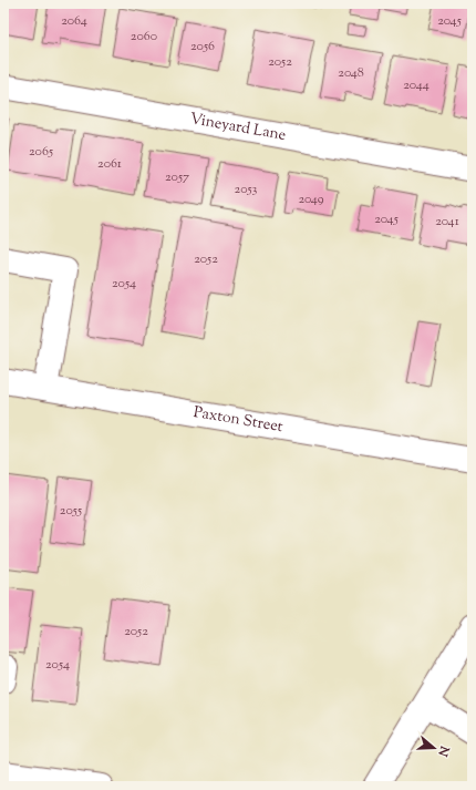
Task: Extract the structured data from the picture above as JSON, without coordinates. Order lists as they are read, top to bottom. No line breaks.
{"streets":{"street":["Vineyard Lane","Paxton Street"]},"house_numbers":["2064","2045","2060","2056","2052","2048","2044","2065","2061","2057","2053","2049","2045","2041","2052","2054","2055","2052","2054"],"north":"right"}
